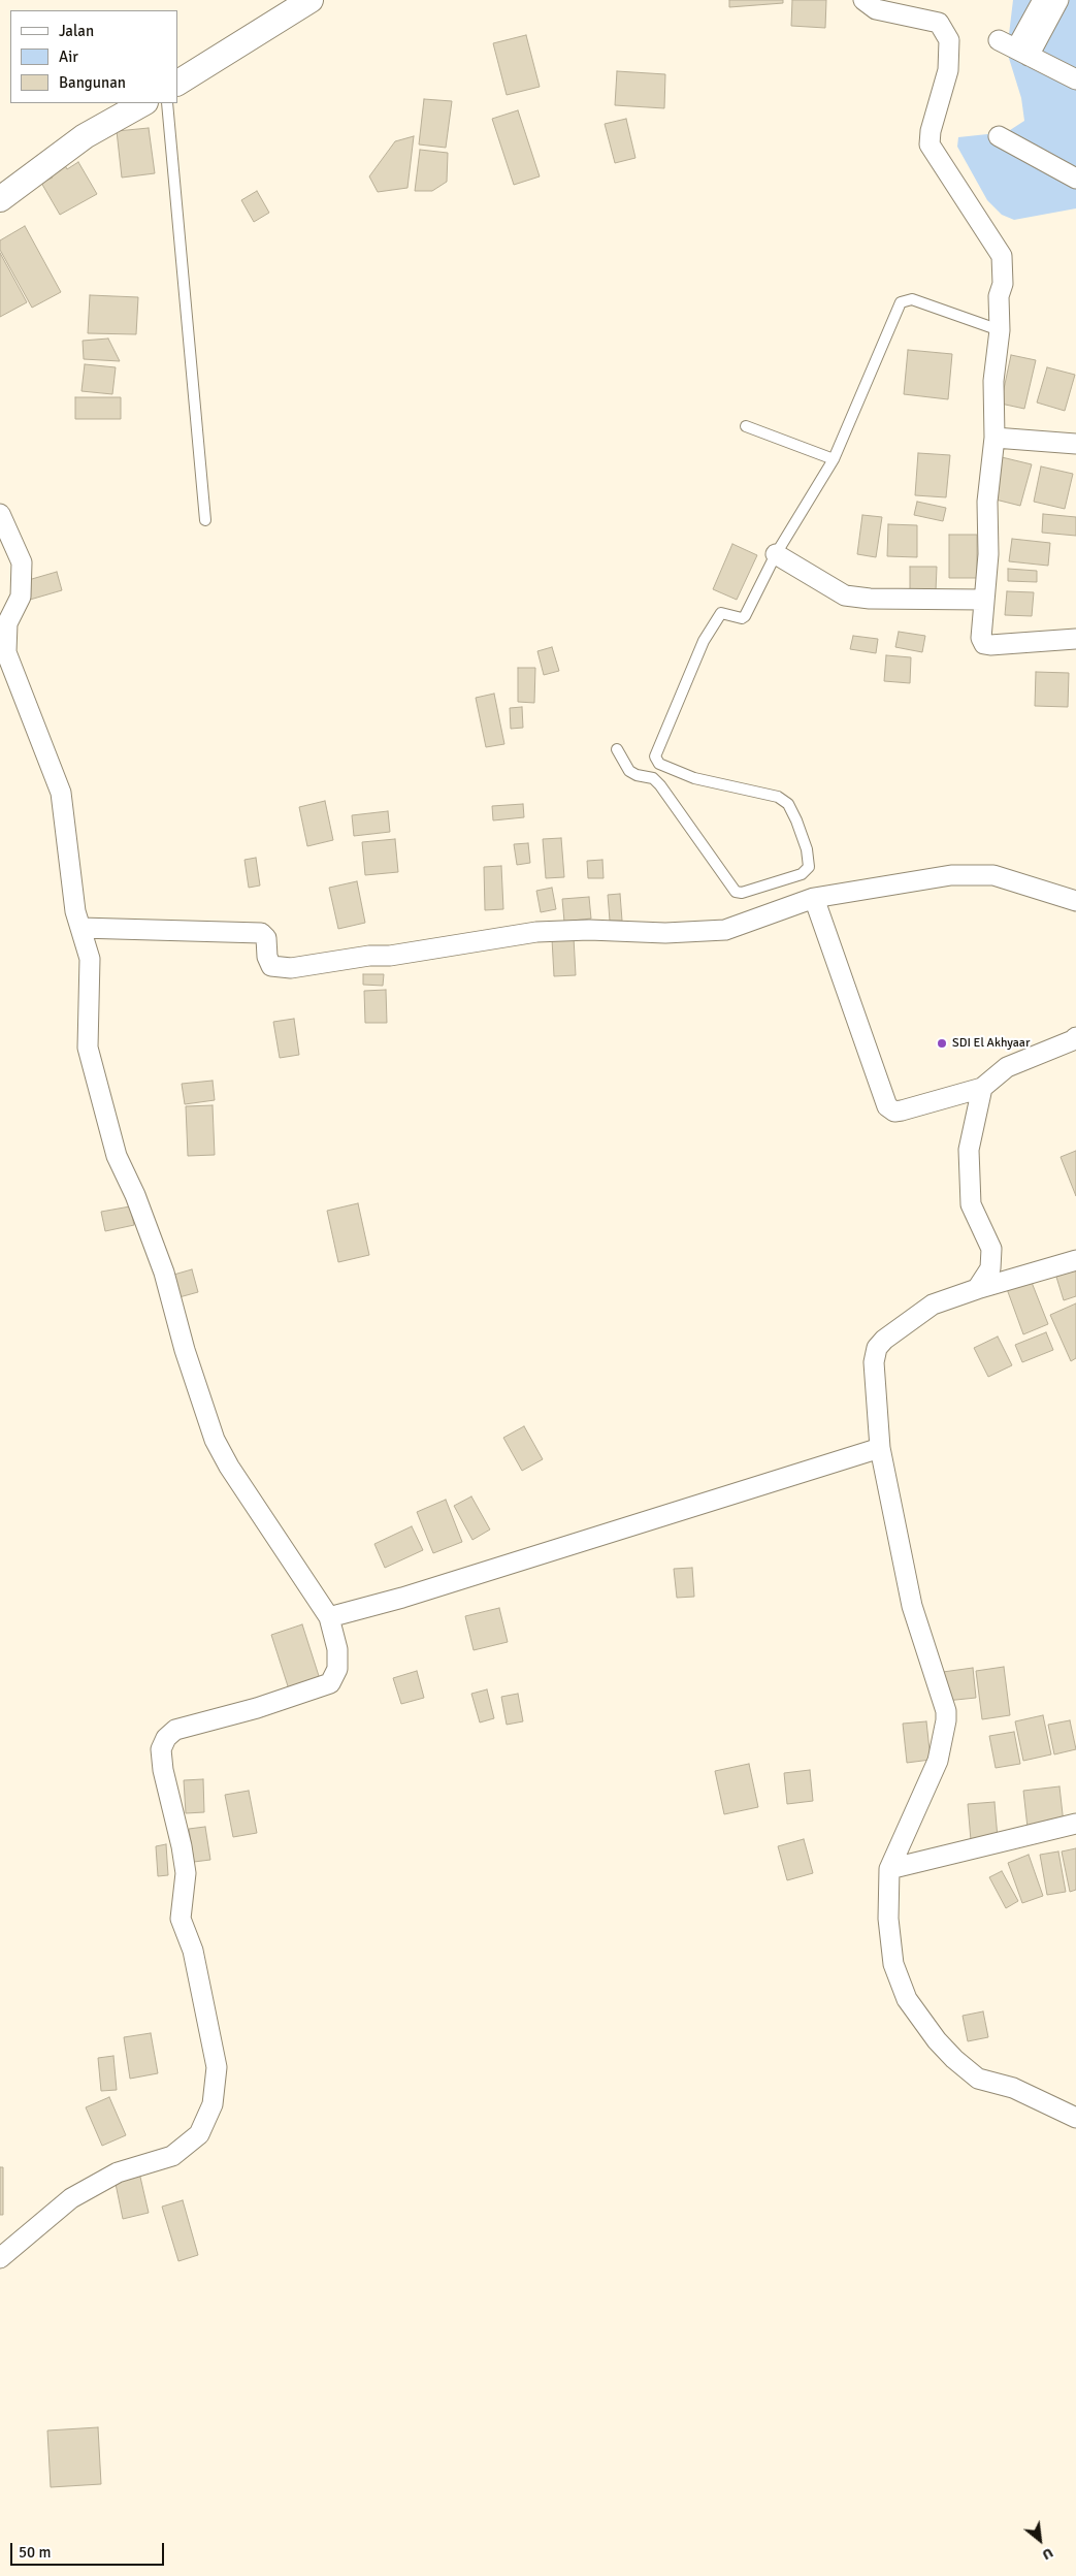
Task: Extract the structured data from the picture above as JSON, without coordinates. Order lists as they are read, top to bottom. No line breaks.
{"places":["SDI El Akhyaar"],"legend":["Jalan","Air","Bangunan"],"scale_bar":"50 m","north":"bottom right"}
